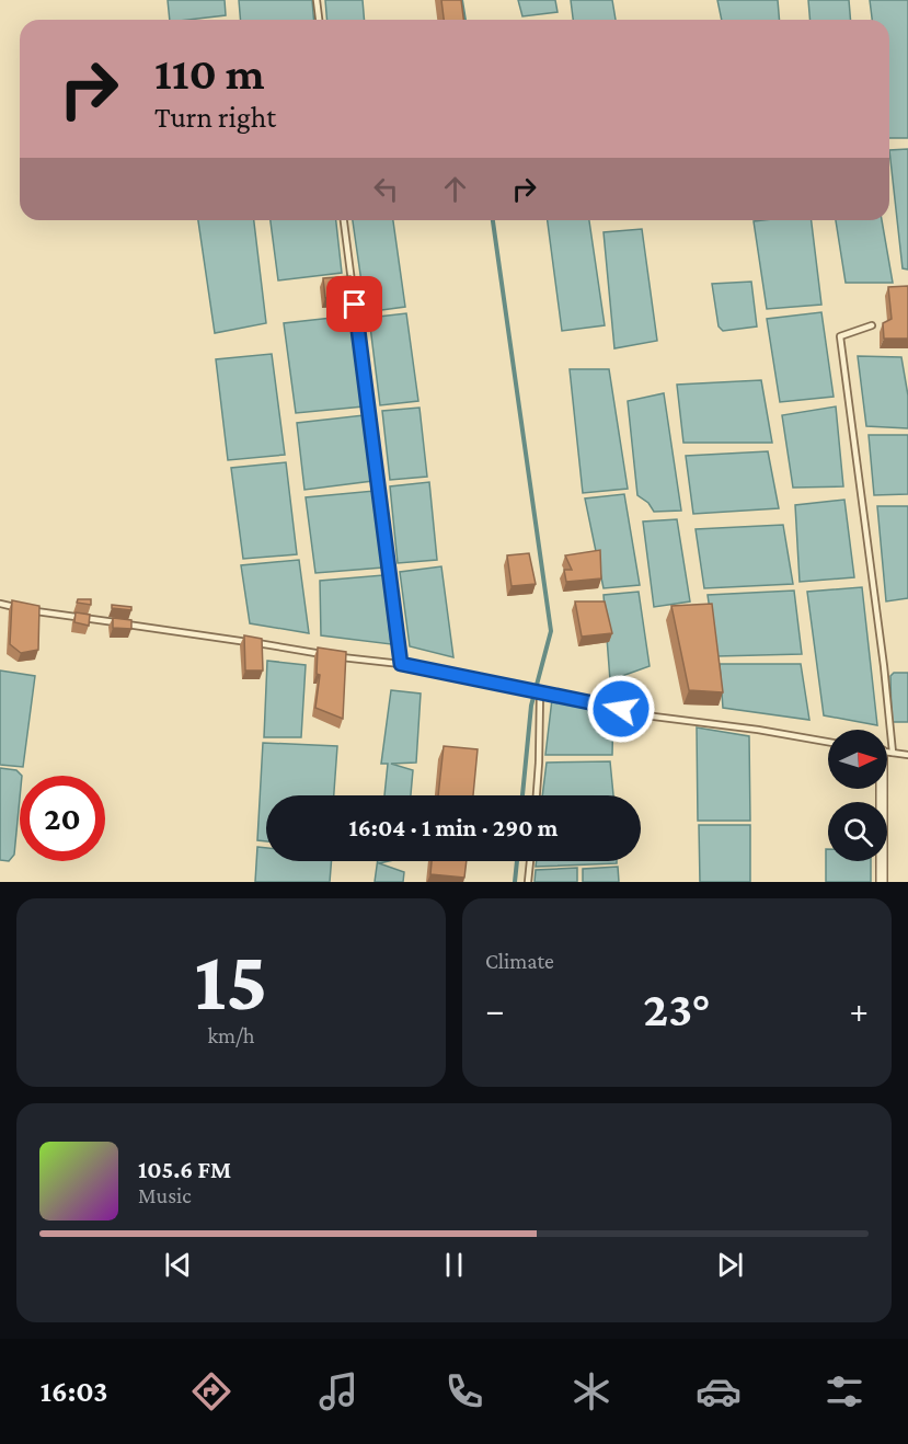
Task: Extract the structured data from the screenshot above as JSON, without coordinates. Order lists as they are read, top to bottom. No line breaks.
{"north":"right","page":{"turn":["110 m","Turn right"],"limit":"20","trip":"16:04 · 1 min · 290 m","tile":[["15","km/h"],"Climate"],"heat":["−","23°","+"],"song":["105.6 FM","Music"],"tabs":"16:03"}}
